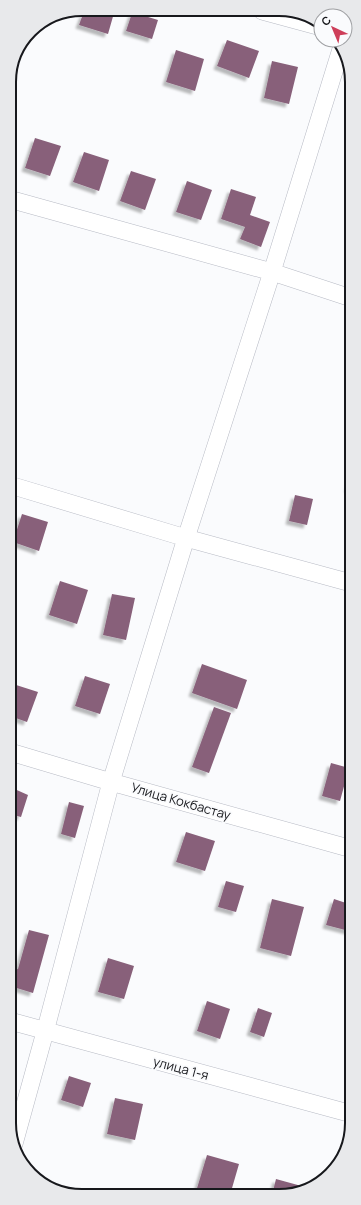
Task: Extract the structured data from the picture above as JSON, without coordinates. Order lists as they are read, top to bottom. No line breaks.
{"streets":{"street":["Улица Кокбастау","улица 1-я"]},"north":"top left"}
